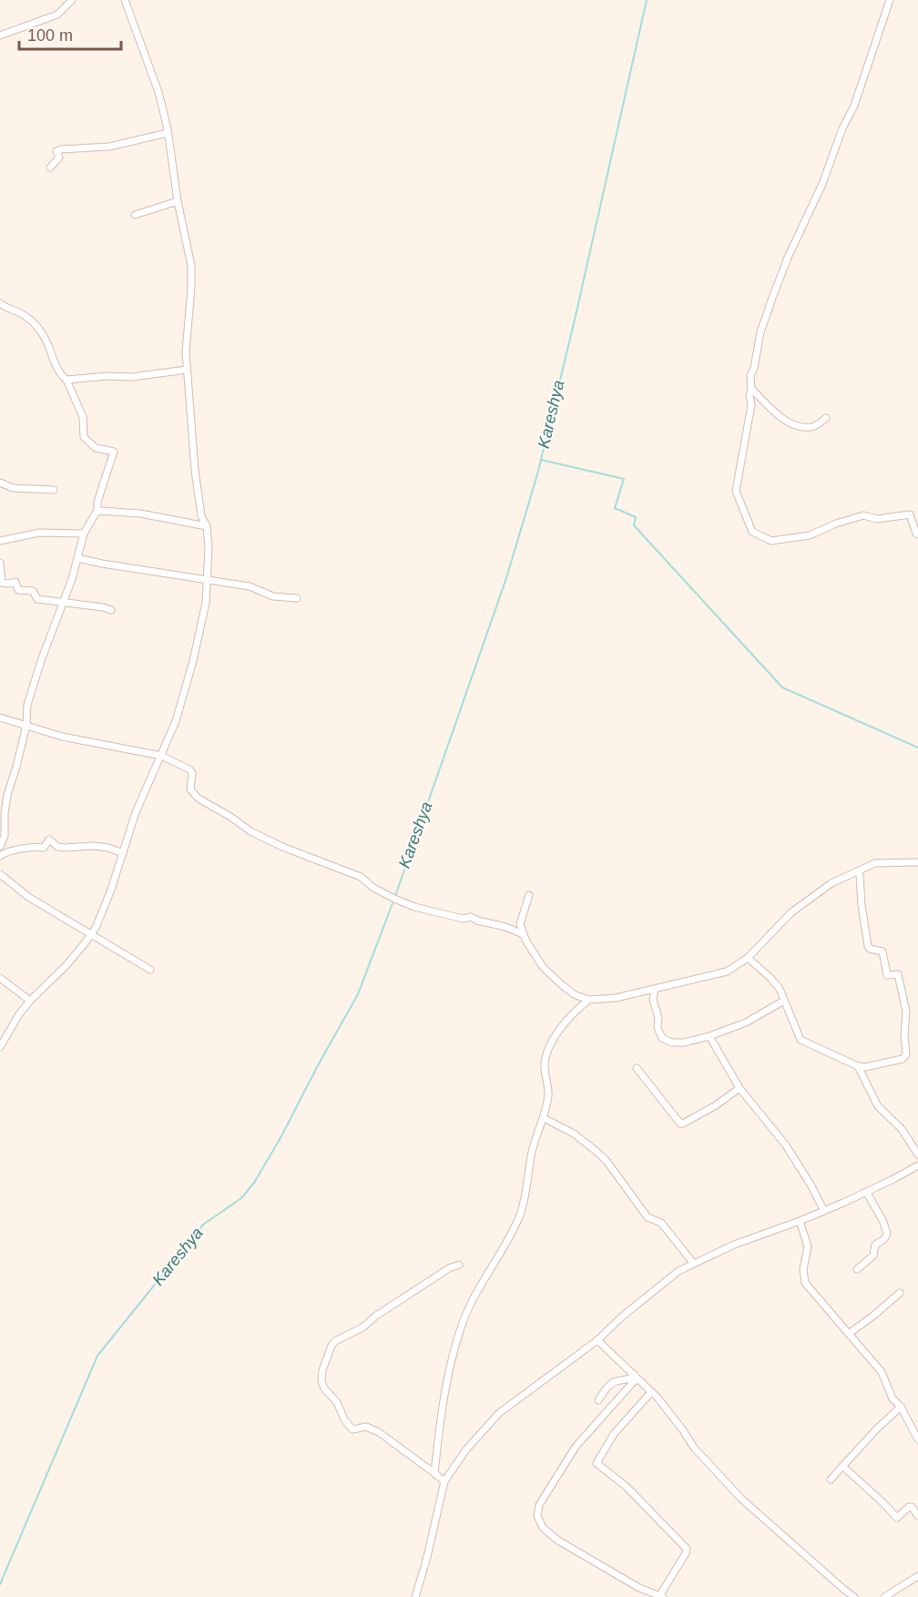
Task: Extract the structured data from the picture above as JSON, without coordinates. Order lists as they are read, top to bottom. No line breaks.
{"water":["Kareshya"],"scale_bar":"100 m"}
